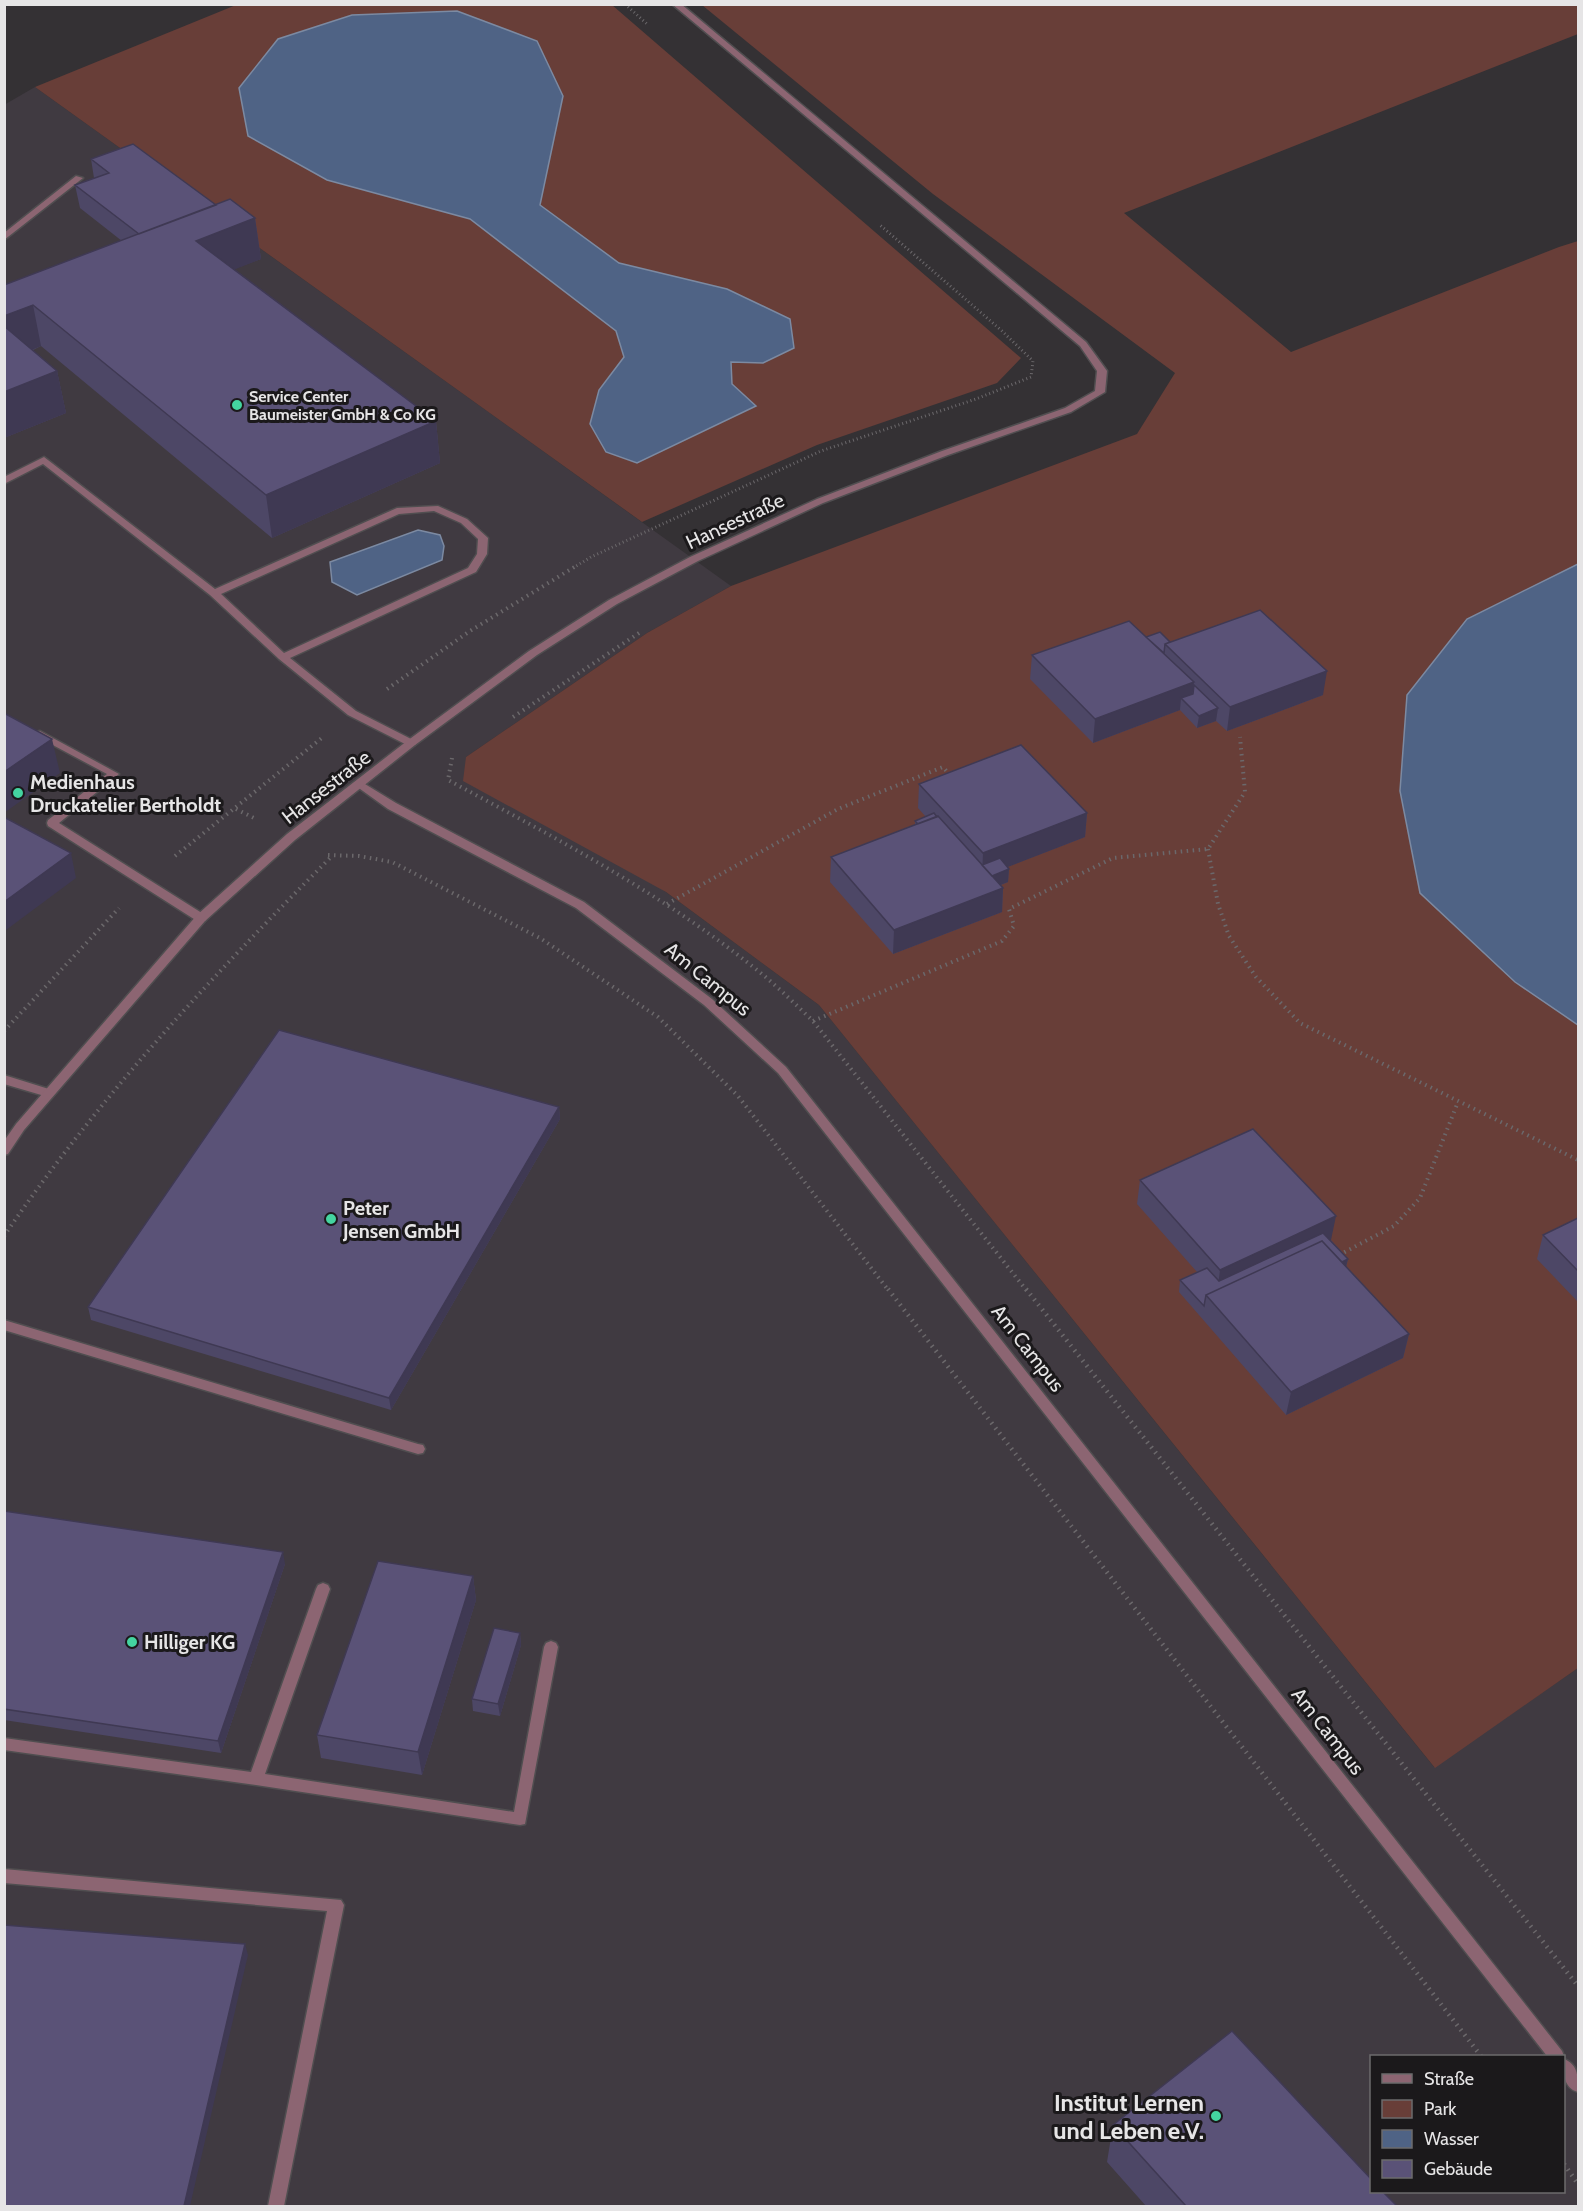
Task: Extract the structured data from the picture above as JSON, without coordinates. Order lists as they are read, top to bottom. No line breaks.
{"streets":{"street":["Hansestraße","Am Campus"]},"crossings":[["Hansestraße","Am Campus"]],"places":["Service Center Baumeister GmbH & Co KG","Medienhaus Druckatelier Bertholdt","Peter Jensen GmbH","Hilliger KG","Institut Lernen und Leben e.V."],"legend":["Straße","Park","Wasser","Gebäude"]}
